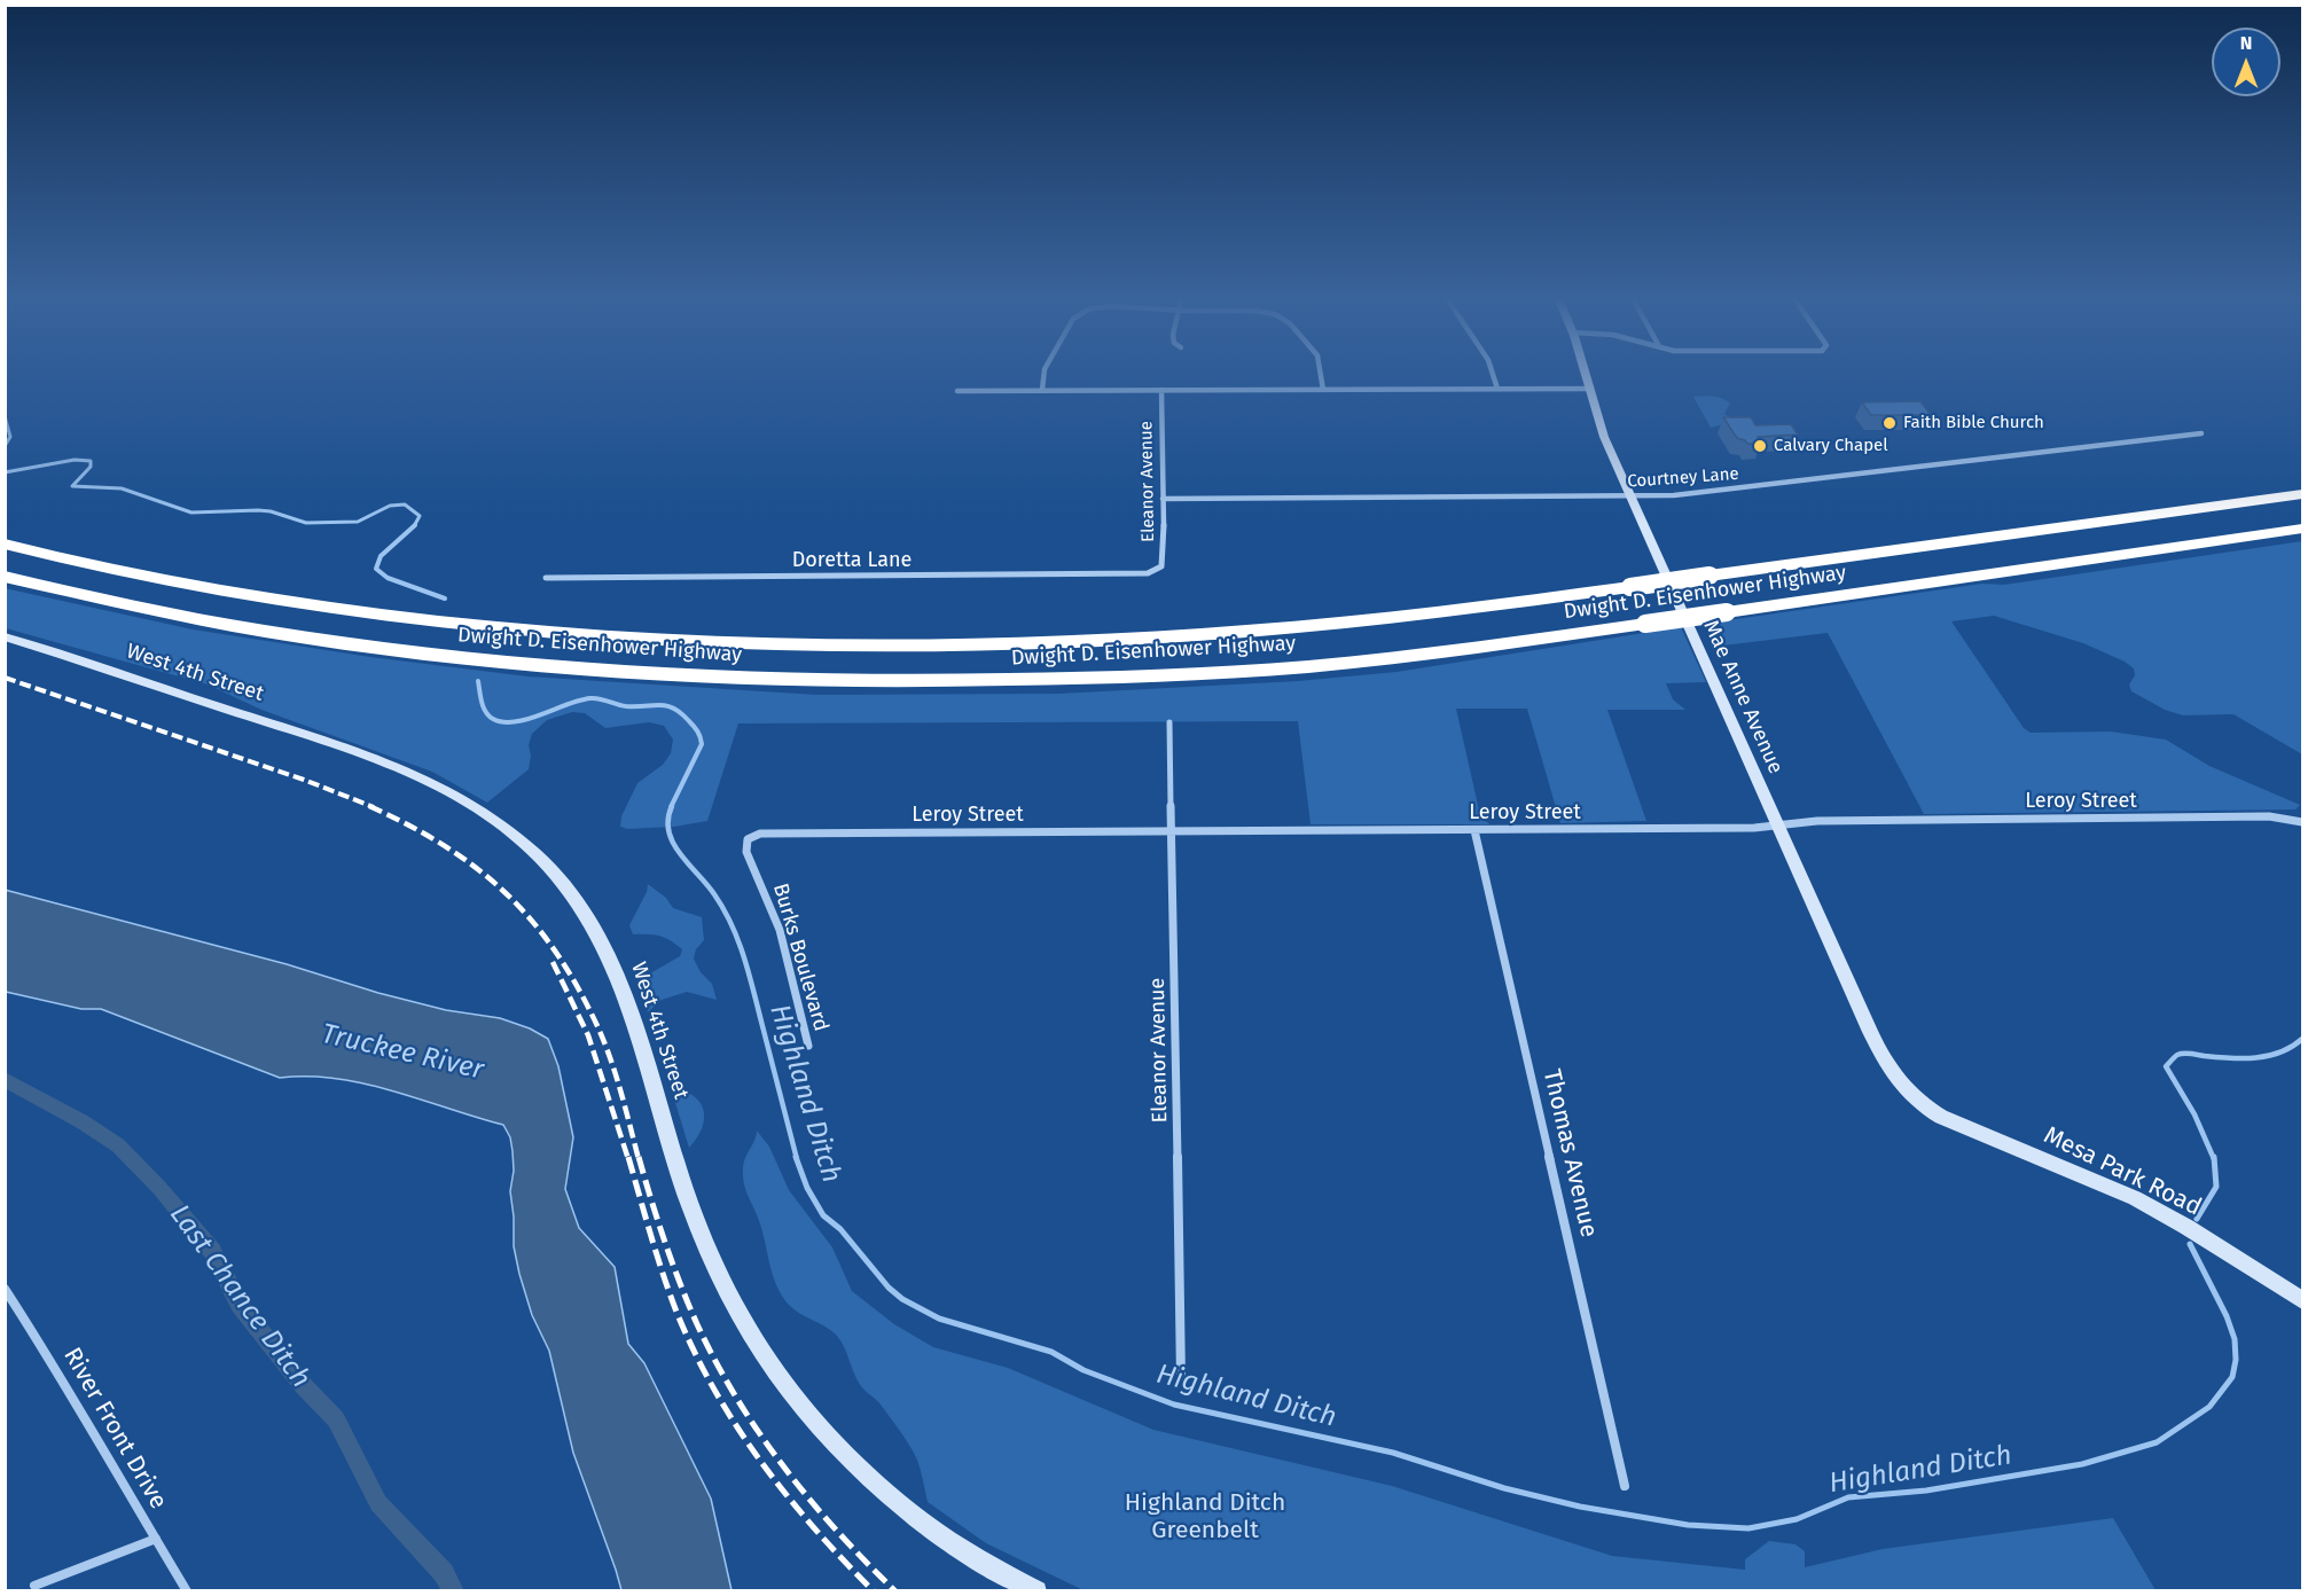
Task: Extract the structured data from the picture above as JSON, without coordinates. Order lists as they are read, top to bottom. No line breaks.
{"streets":{"highway":["Dwight D. Eisenhower Highway"],"street":["Courtney Lane","Eleanor Avenue","Doretta Lane","West 4th Street","Mae Anne Avenue","Leroy Street","Burks Boulevard","Thomas Avenue","Mesa Park Road","River Front Drive"]},"crossings":[["Courtney Lane","Eleanor Avenue"],["Courtney Lane","Mae Anne Avenue"],["Eleanor Avenue","Doretta Lane"],["Eleanor Avenue","Leroy Street"],["Mae Anne Avenue","Leroy Street"],["Mae Anne Avenue","Mesa Park Road"],["Leroy Street","Burks Boulevard"],["Leroy Street","Thomas Avenue"]],"water":["Truckee River","Highland Ditch","Last Chance Ditch"],"parks":["Highland Ditch Greenbelt"],"places":["Faith Bible Church","Calvary Chapel"],"north":"top"}
